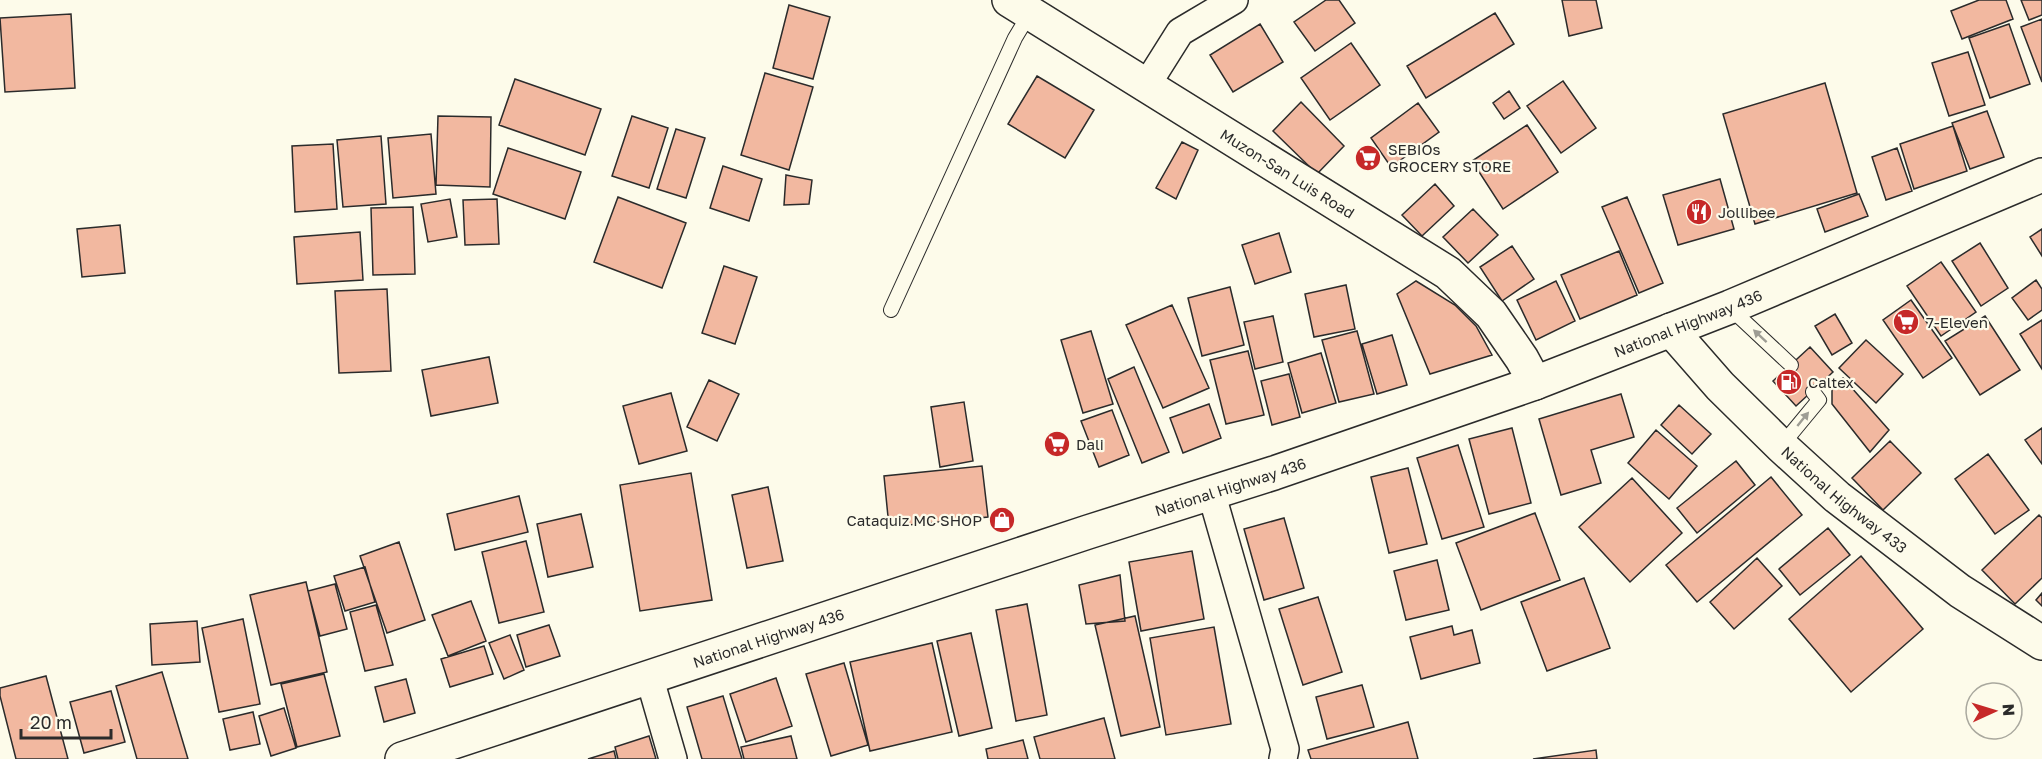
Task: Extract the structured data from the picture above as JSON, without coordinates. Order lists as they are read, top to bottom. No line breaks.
{"streets":{"main road":["Muzon-San Luis Road","National Highway 436","National Highway 433"]},"crossings":[["Muzon-San Luis Road","National Highway 436"],["National Highway 436","National Highway 433"]],"places":{"supermarket":["SEBIOs GROCERY STORE","7-Eleven","Dali"],"restaurant":["Jollibee"],"fuel station":["Caltex"],"shop":["Cataquiz MC SHOP"]},"scale_bar":"20 m","north":"right"}
